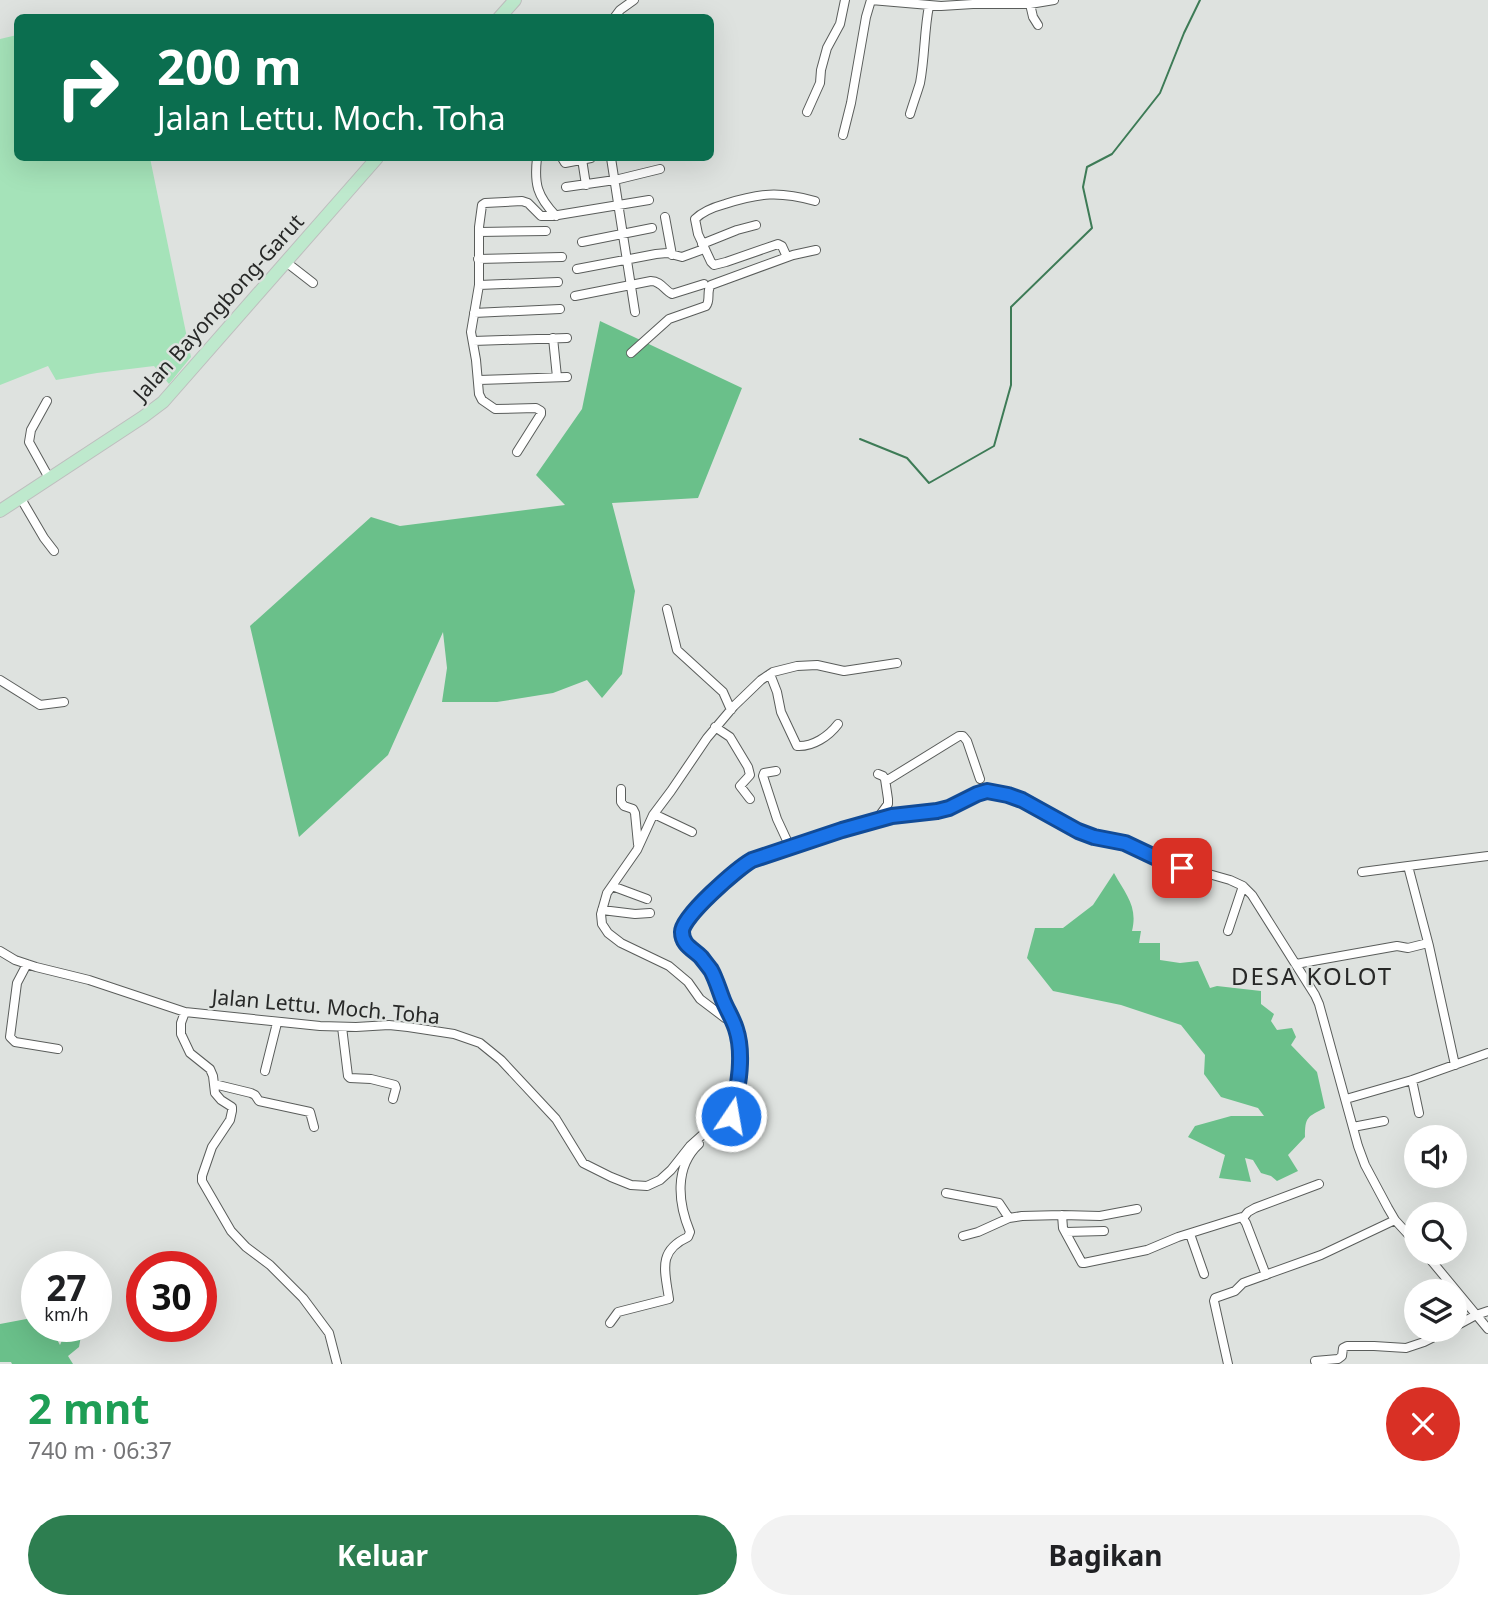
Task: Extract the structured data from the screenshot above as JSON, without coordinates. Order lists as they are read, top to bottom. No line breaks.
{"streets":{"main road":["Jalan Bayongbong-Garut"],"street":["Jalan Lettu. Moch. Toha"]},"districts":["DESA KOLOT"],"page":{"turn":["200 m","Jalan Lettu. Moch. Toha"],"speed":"27 km/h","limit":"30","heading":["2 mnt","740 m · 06:37"],"buttons":["Keluar","Bagikan"]}}
